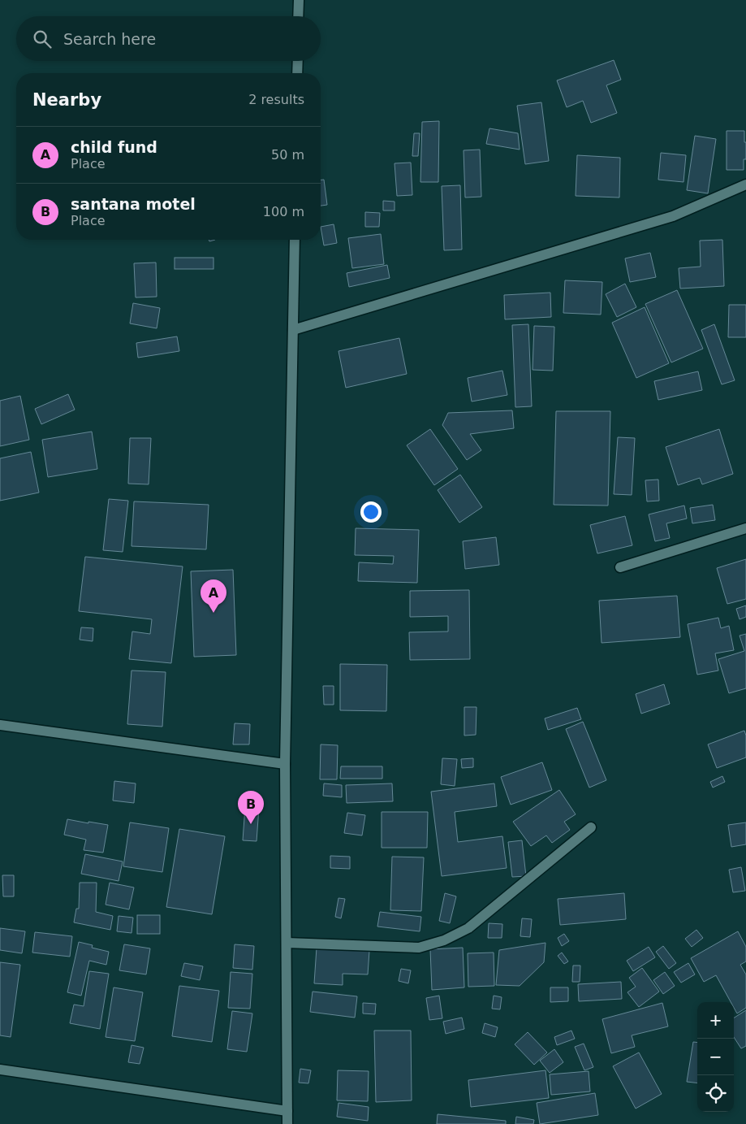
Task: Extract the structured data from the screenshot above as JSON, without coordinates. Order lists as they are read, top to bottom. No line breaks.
{"page":{"search":"Search here","heading":["Nearby","2 results"],"list":[{"mark":"A","name":"child fund","note":"Place","value":"50 m"},{"mark":"B","name":"santana motel","note":"Place","value":"100 m"}],"pins":["A","B"],"map_buttons":["+","−"]}}
